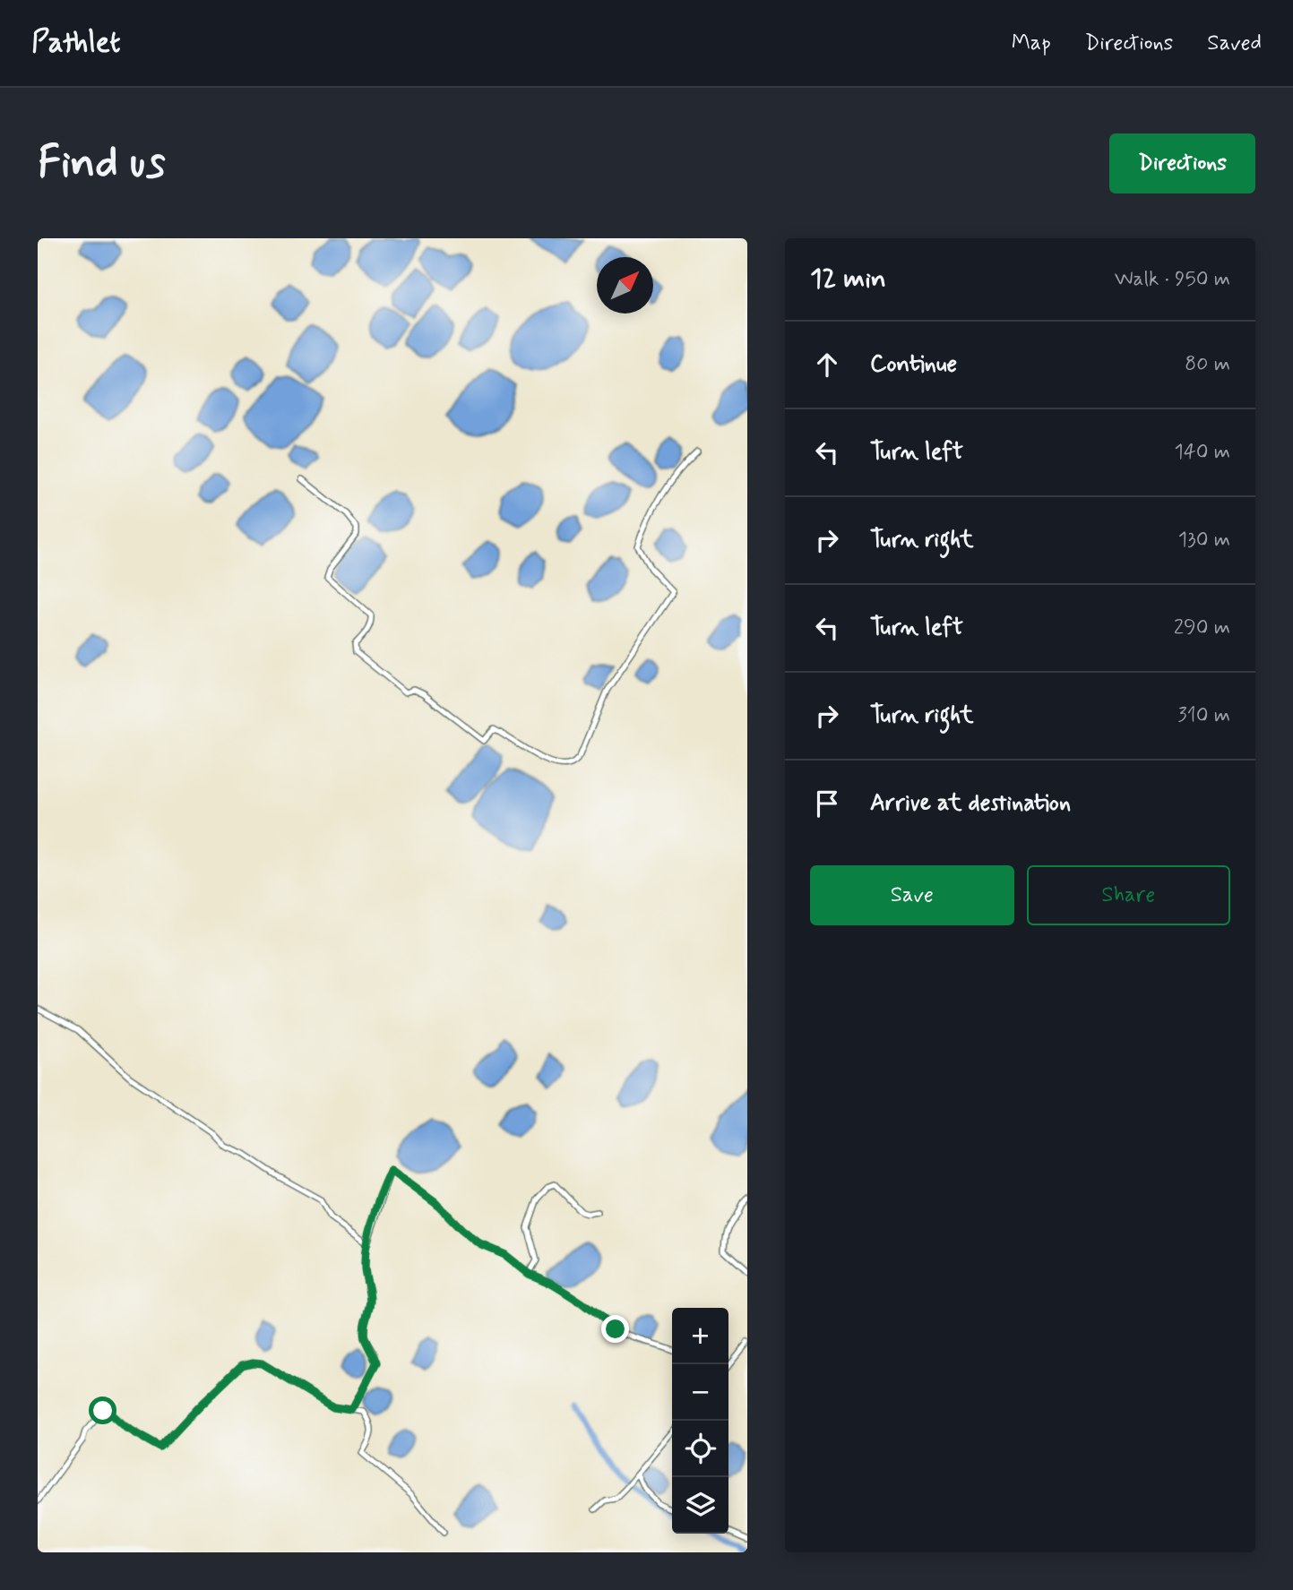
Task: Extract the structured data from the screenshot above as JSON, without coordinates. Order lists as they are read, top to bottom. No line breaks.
{"north":"top right","page":{"header":"Pathlet","nav":["Map","Directions","Saved"],"buttons":["Directions",["Save","Share"]],"title":"Find us","heading":["12 min","Walk · 950 m"],"list":[["Continue","80 m"],["Turn left","140 m"],["Turn right","130 m"],["Turn left","290 m"],["Turn right","310 m"],"Arrive at destination"],"map_buttons":["+","−"]}}
